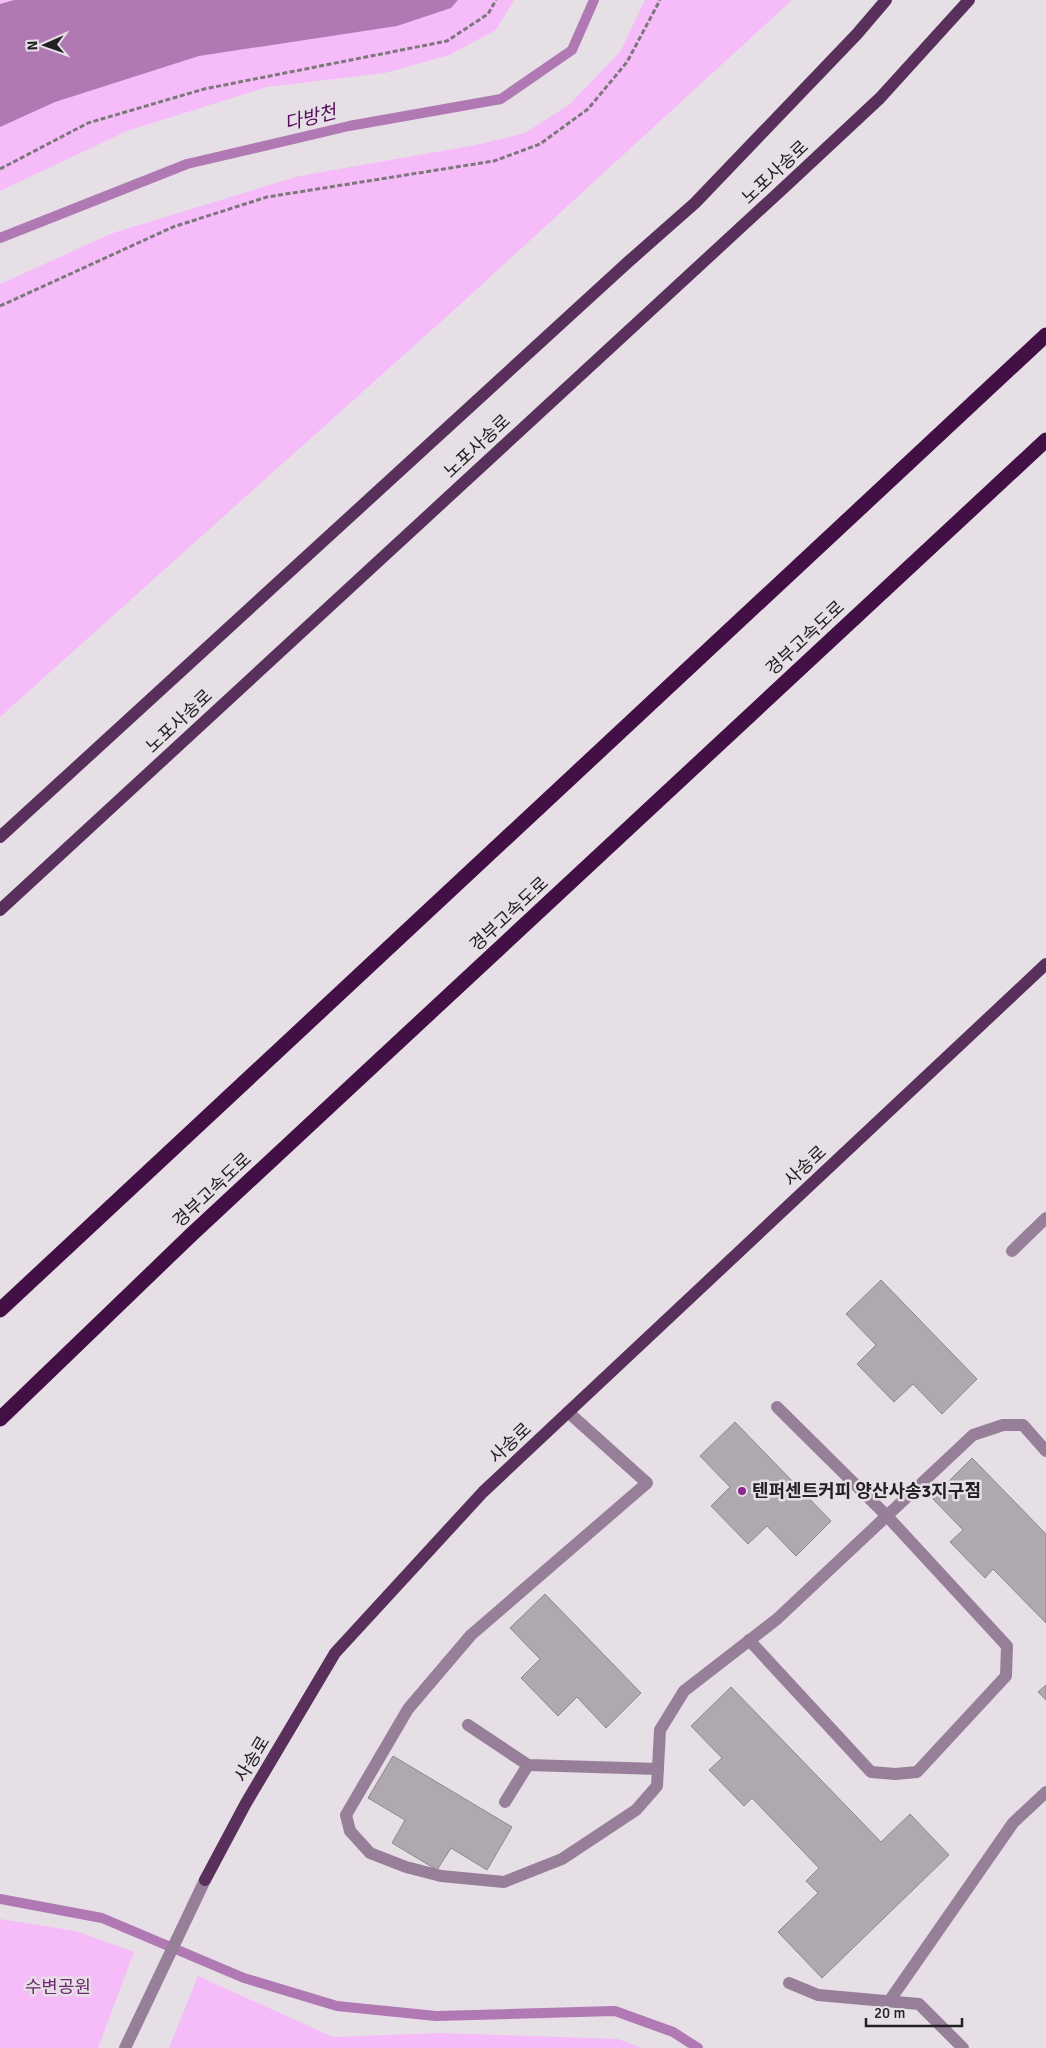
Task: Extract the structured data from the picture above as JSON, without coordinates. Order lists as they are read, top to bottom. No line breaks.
{"streets":{"highway":["경부고속도로"],"main road":["노포사송로","사송로"]},"water":["다방천"],"parks":["수변공원"],"places":["텐퍼센트커피 양산사송3지구점"],"scale_bar":"20 m","north":"left"}
